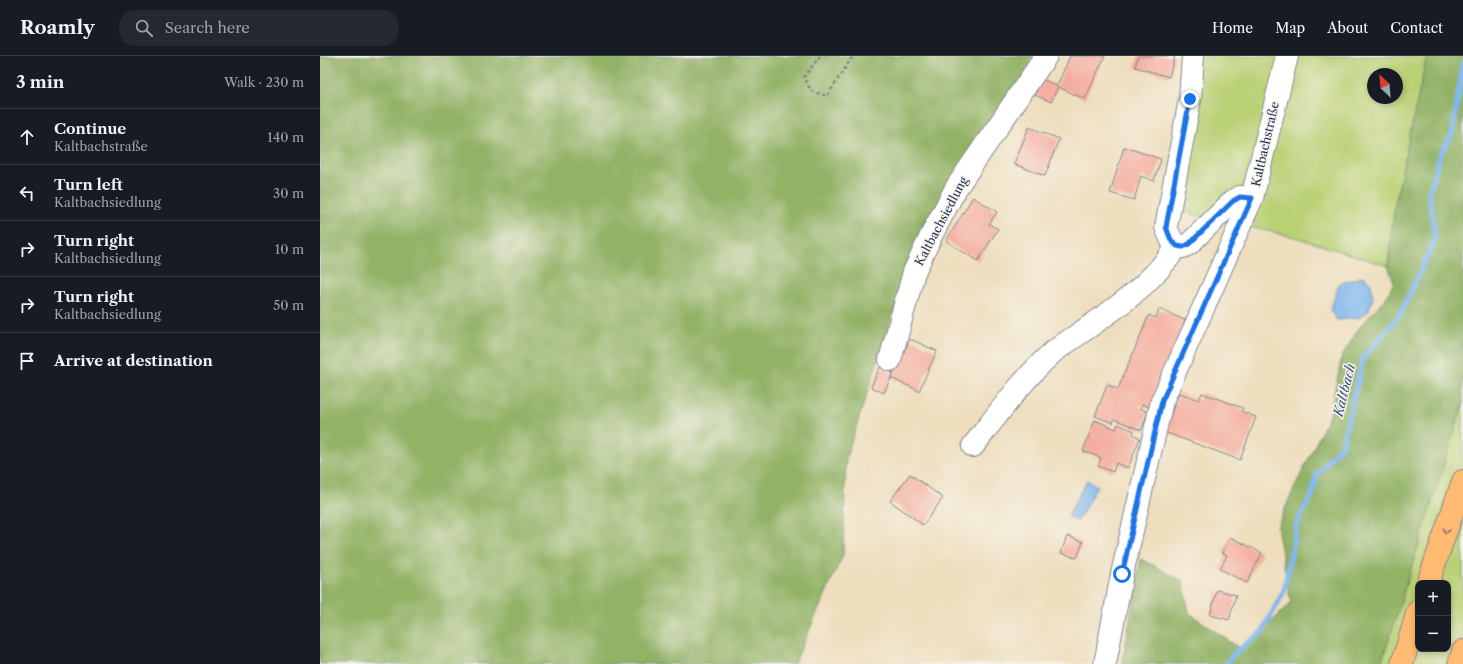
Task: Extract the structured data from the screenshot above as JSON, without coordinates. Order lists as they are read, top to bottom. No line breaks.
{"streets":{"street":["Kaltbachstraße","Kaltbachsiedlung"]},"water":["Kaltbach"],"north":"top left","page":{"header":"Roamly","search":"Search here","nav":["Home","Map","About","Contact"],"heading":["3 min","Walk · 230 m"],"list":[["Continue","Kaltbachstraße","140 m"],["Turn left","Kaltbachsiedlung","30 m"],["Turn right","Kaltbachsiedlung","10 m"],["Turn right","Kaltbachsiedlung","50 m"],"Arrive at destination"],"map_buttons":["+","−"]}}
